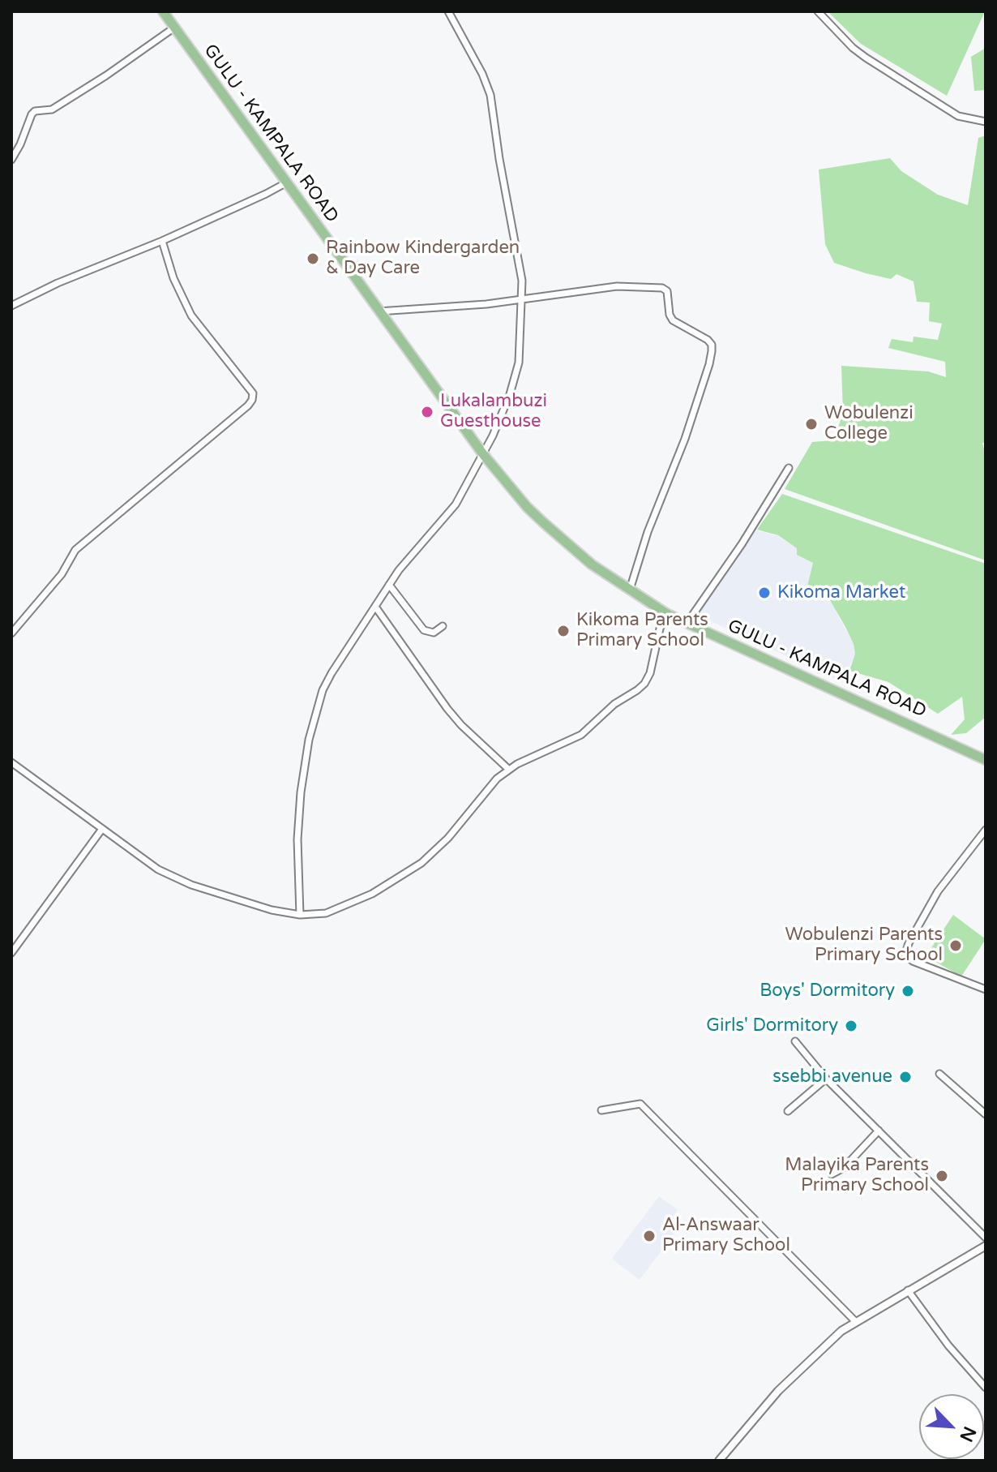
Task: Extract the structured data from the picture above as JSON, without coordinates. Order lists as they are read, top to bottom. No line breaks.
{"streets":{"main road":["GULU - KAMPALA ROAD"]},"places":["Rainbow Kindergarden & Day Care","Lukalambuzi Guesthouse","Wobulenzi College","Kikoma Market","Kikoma Parents Primary School","Wobulenzi Parents Primary School","Boys' Dormitory","Girls' Dormitory","ssebbi avenue","Malayika Parents Primary School","Al-Answaar Primary School"],"north":"bottom right"}
